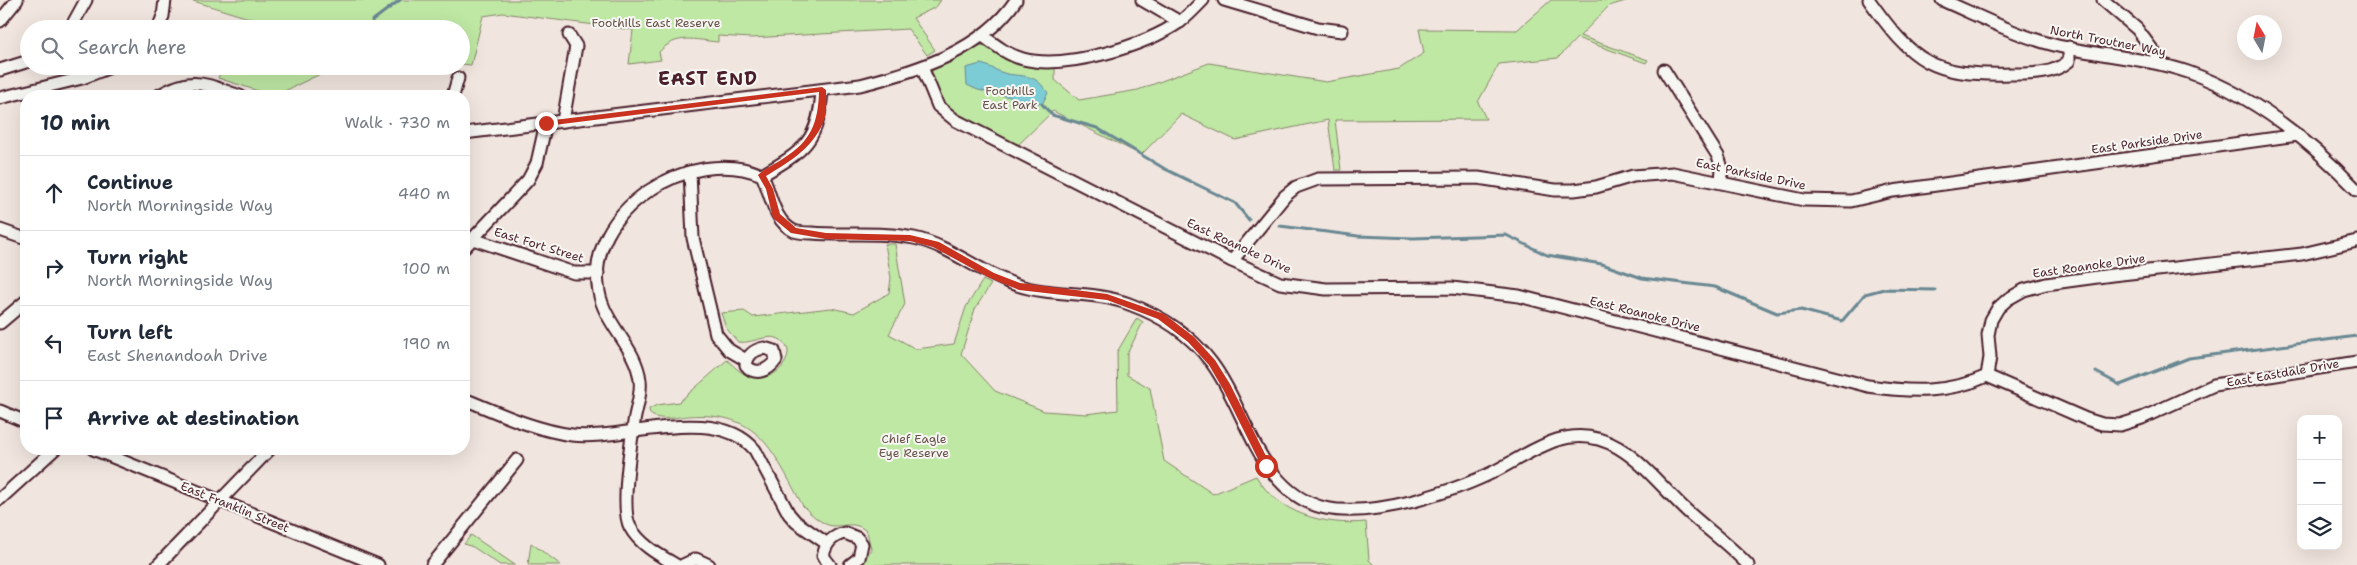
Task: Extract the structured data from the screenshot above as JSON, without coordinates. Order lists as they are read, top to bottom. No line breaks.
{"streets":{"street":["North Troutner Way","East Parkside Drive","East Fort Street","East Roanoke Drive","East Eastdale Drive","East Franklin Street"]},"crossings":[["North Troutner Way","East Parkside Drive"],["East Parkside Drive","East Roanoke Drive"],["East Roanoke Drive","East Eastdale Drive"]],"districts":["EAST END"],"parks":["Foothills East Reserve","Foothills East Park","Chief Eagle Eye Reserve"],"north":"top","page":{"search":"Search here","heading":["10 min","Walk · 730 m"],"list":[["Continue","North Morningside Way","440 m"],["Turn right","North Morningside Way","100 m"],["Turn left","East Shenandoah Drive","190 m"],"Arrive at destination"],"map_buttons":["+","−"]}}
